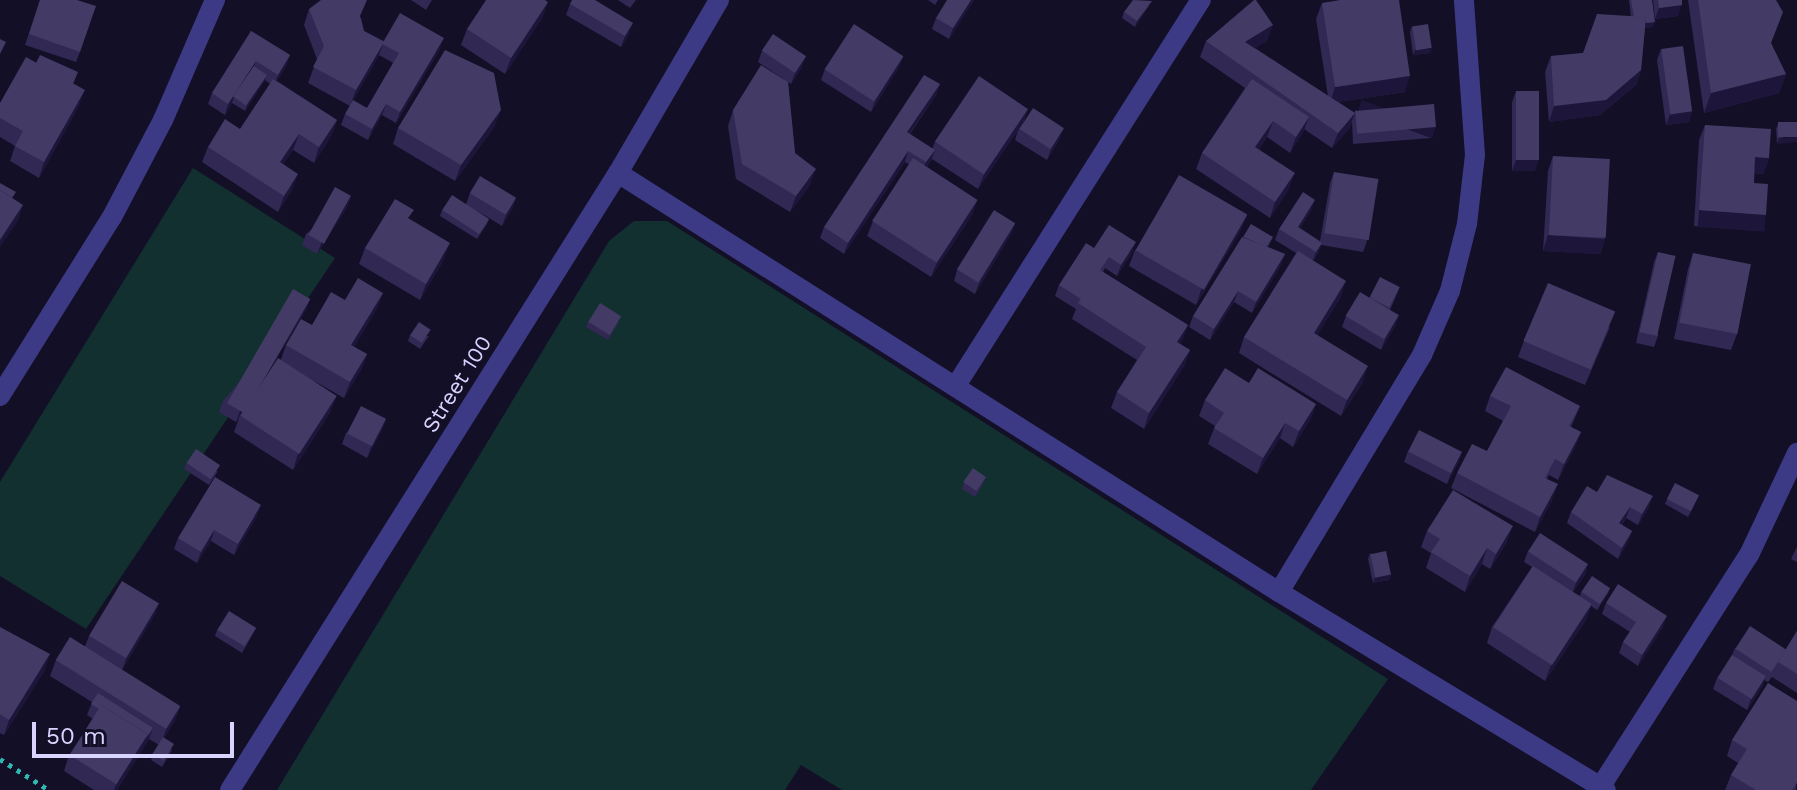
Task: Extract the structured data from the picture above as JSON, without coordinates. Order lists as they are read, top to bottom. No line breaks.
{"streets":{"street":["Street 100"]},"scale_bar":"50 m"}
